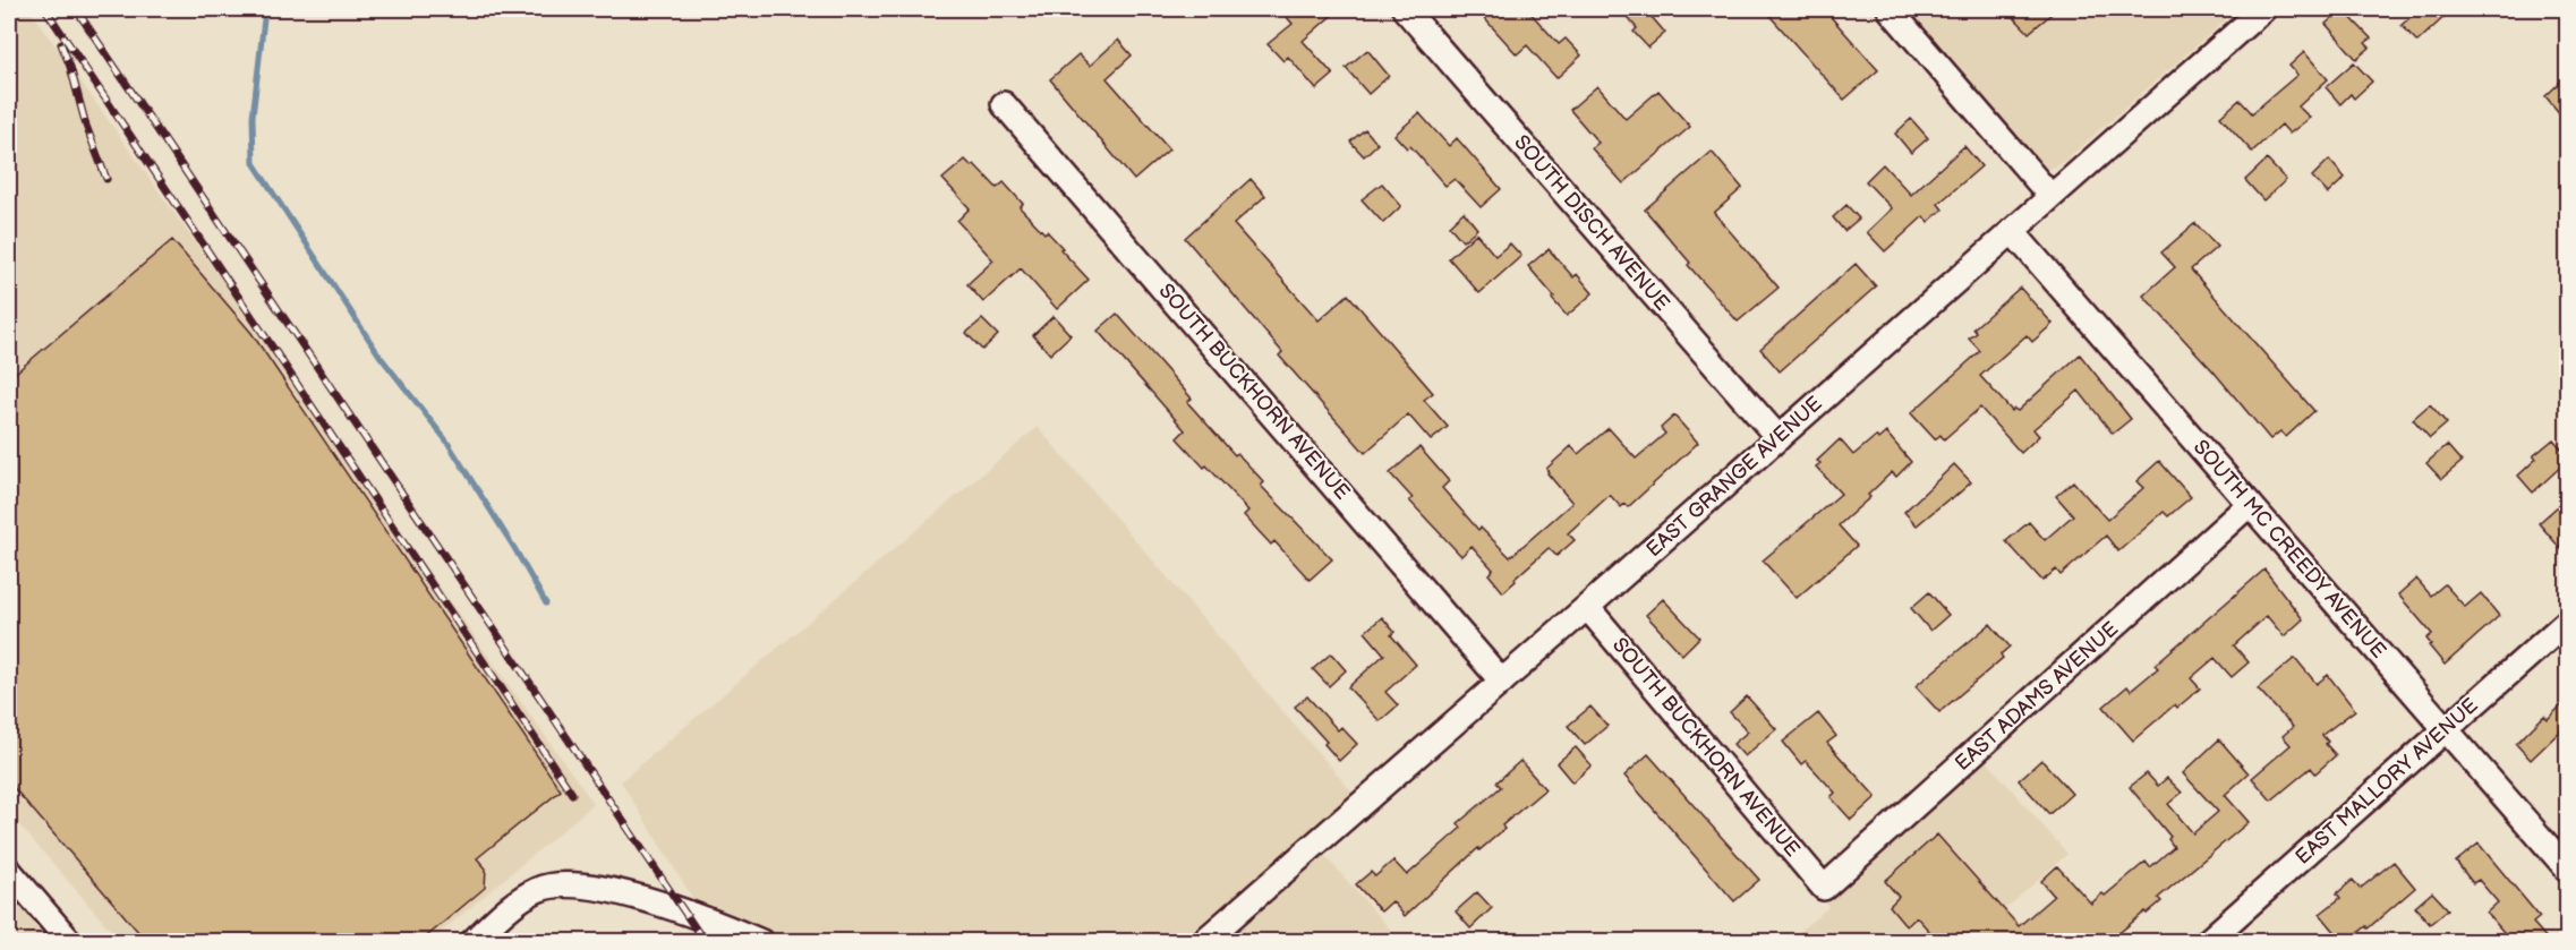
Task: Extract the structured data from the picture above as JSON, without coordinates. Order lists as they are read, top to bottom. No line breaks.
{"streets":{"street":["SOUTH DISCH AVENUE","SOUTH BUCKHORN AVENUE","EAST GRANGE AVENUE","SOUTH MC CREEDY AVENUE","EAST ADAMS AVENUE","EAST MALLORY AVENUE"]},"crossings":[["SOUTH DISCH AVENUE","EAST GRANGE AVENUE"],["SOUTH BUCKHORN AVENUE","EAST GRANGE AVENUE"],["SOUTH BUCKHORN AVENUE","EAST ADAMS AVENUE"],["EAST GRANGE AVENUE","SOUTH MC CREEDY AVENUE"],["SOUTH MC CREEDY AVENUE","EAST ADAMS AVENUE"],["SOUTH MC CREEDY AVENUE","EAST MALLORY AVENUE"]]}
